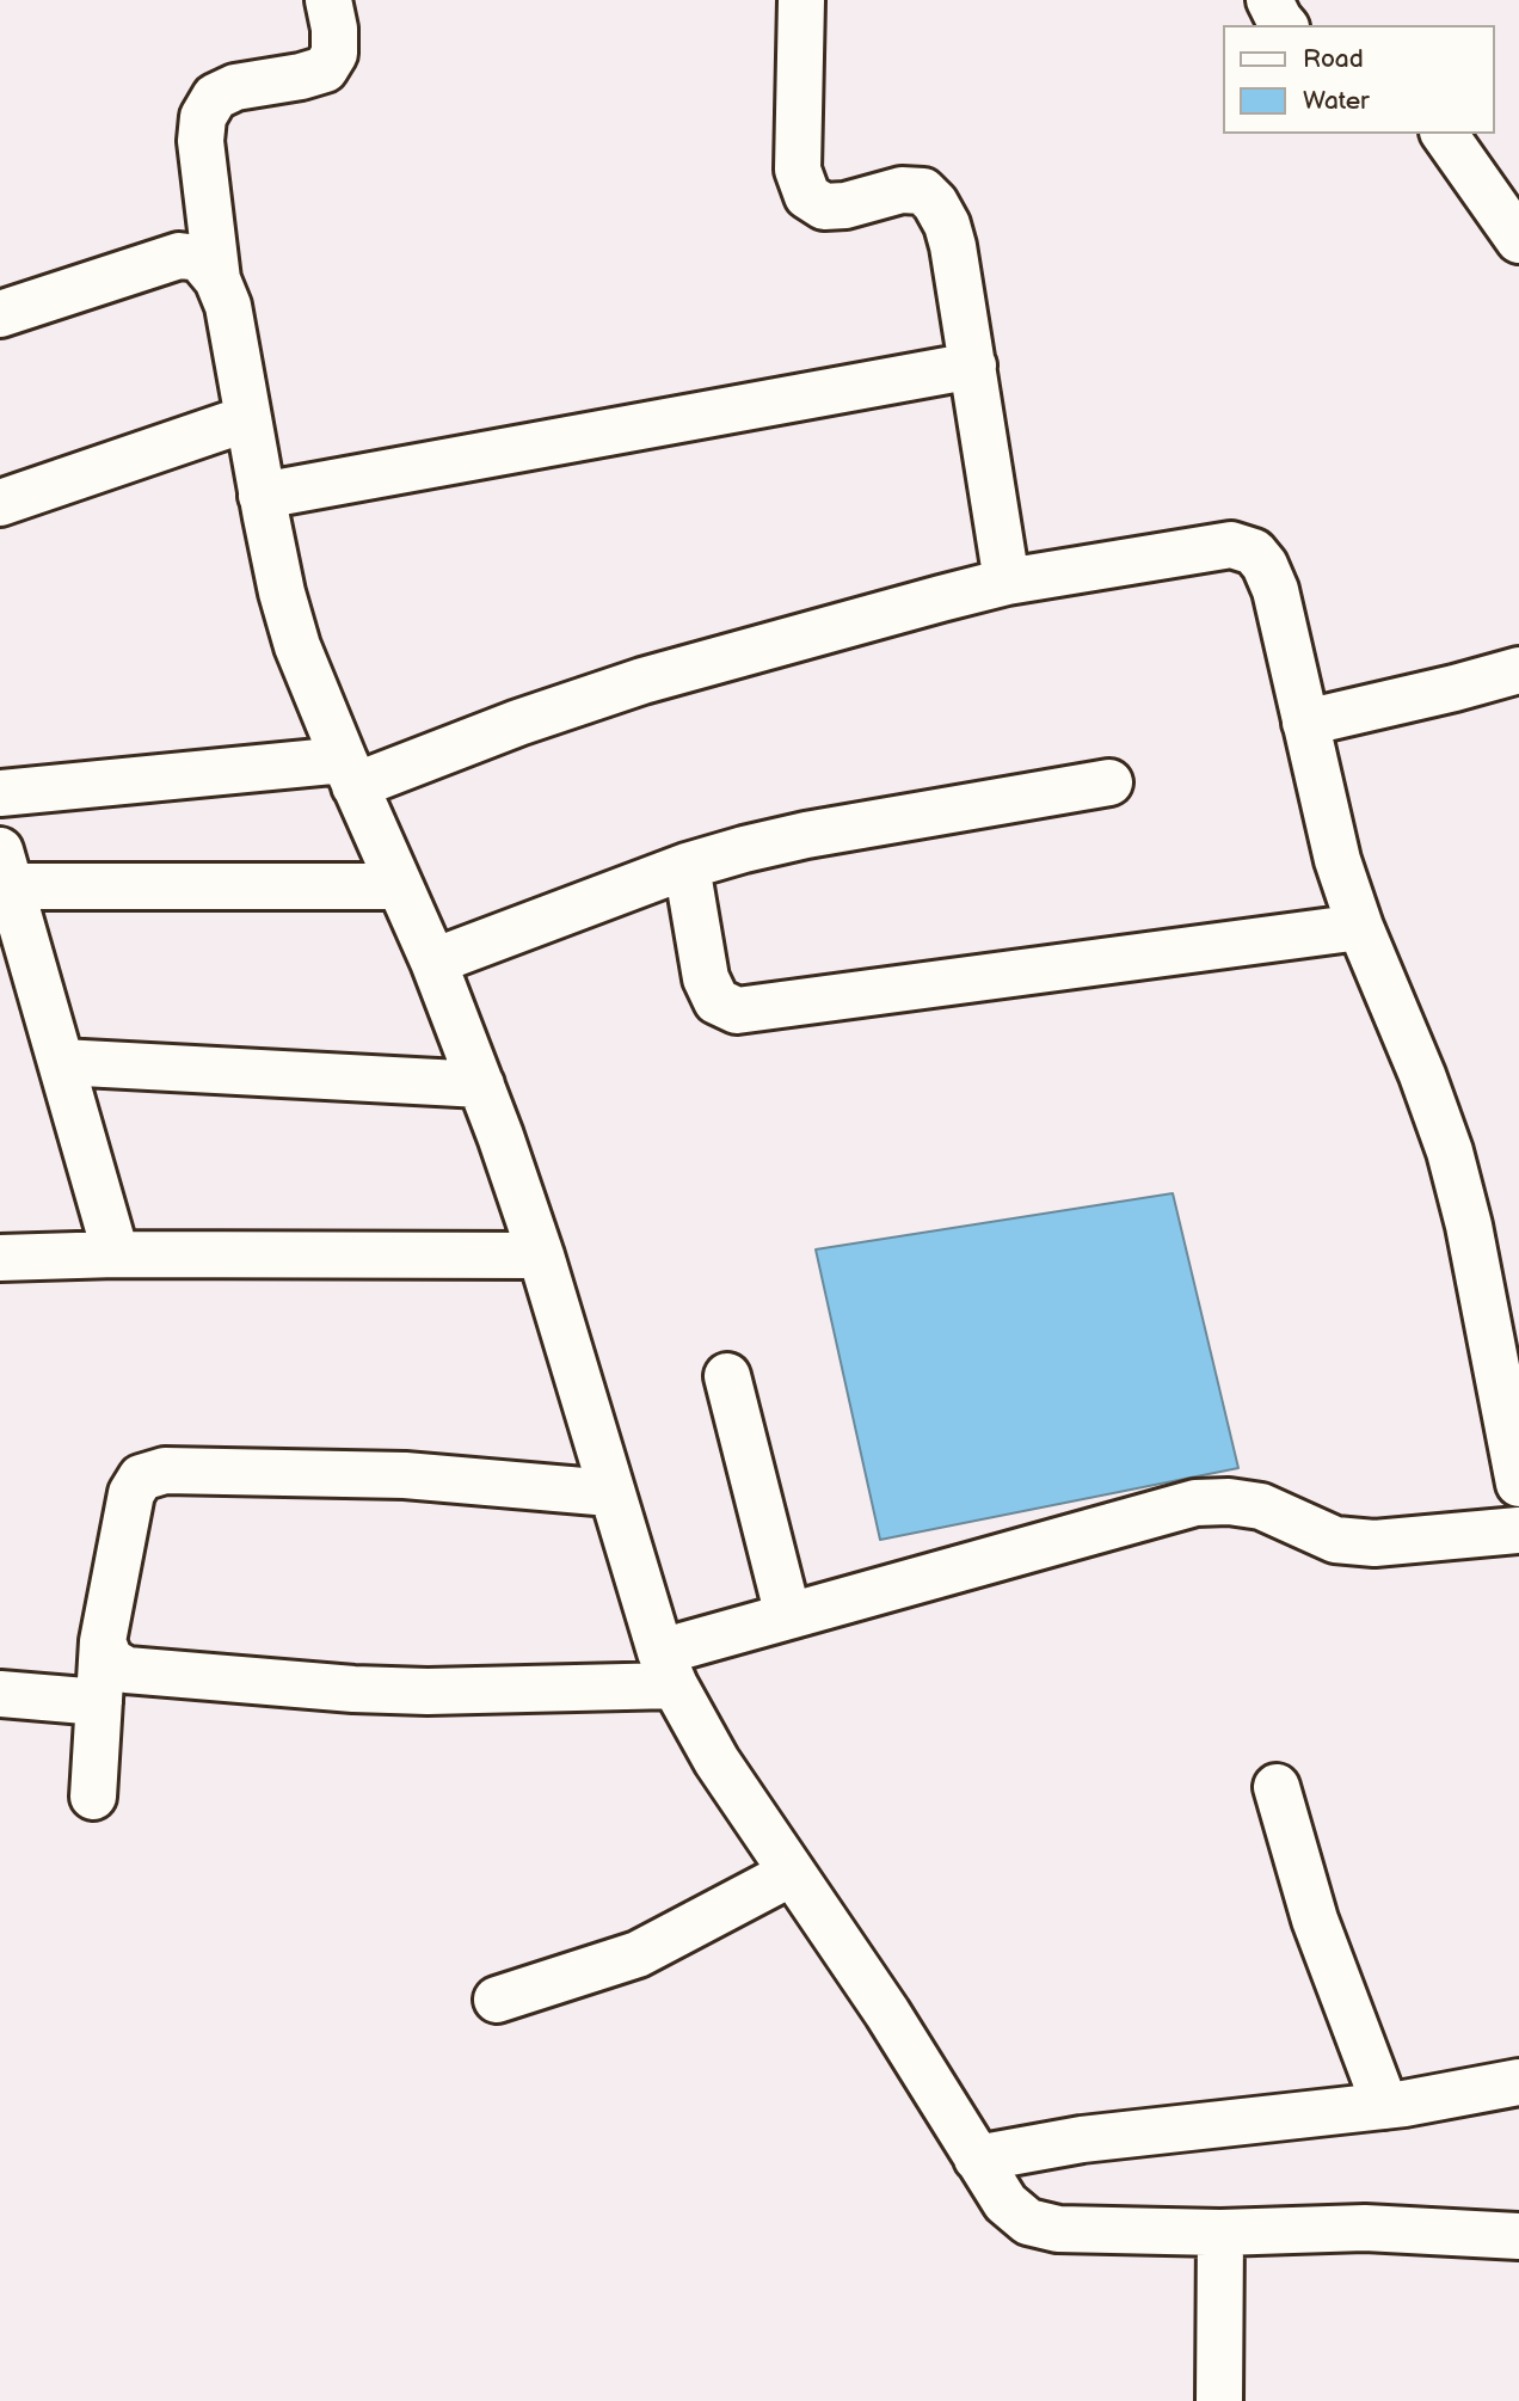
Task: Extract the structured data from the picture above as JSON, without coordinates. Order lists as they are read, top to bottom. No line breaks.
{"legend":["Road","Water"]}
